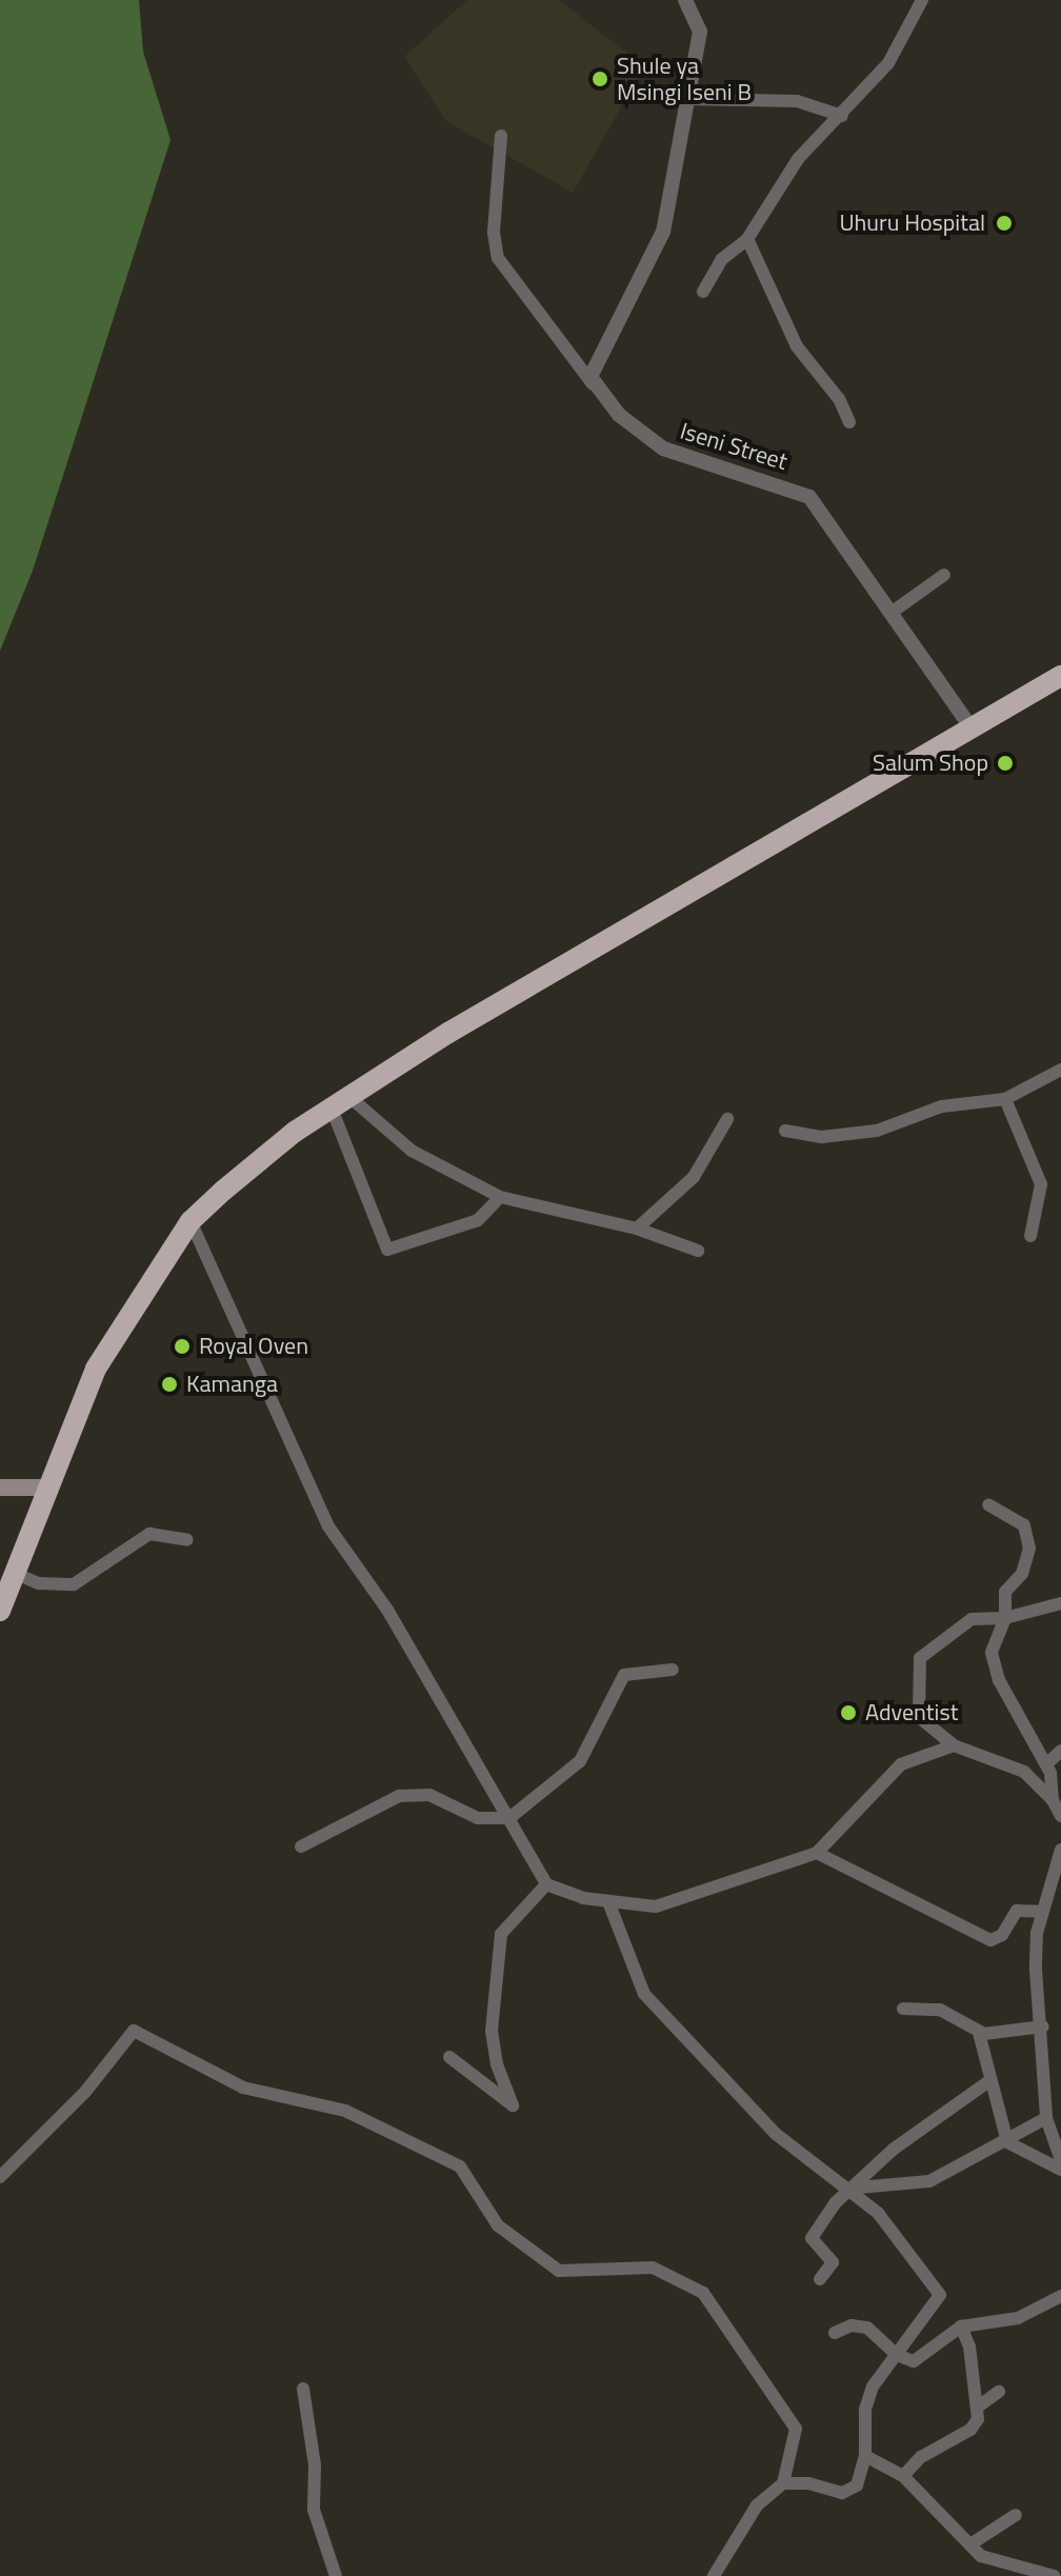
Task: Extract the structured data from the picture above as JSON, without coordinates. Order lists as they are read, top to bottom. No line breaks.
{"streets":{"street":["Iseni Street"]},"places":["Shule ya Msingi Iseni B","Uhuru Hospital","Salum Shop","Royal Oven","Kamanga","Adventist"]}
